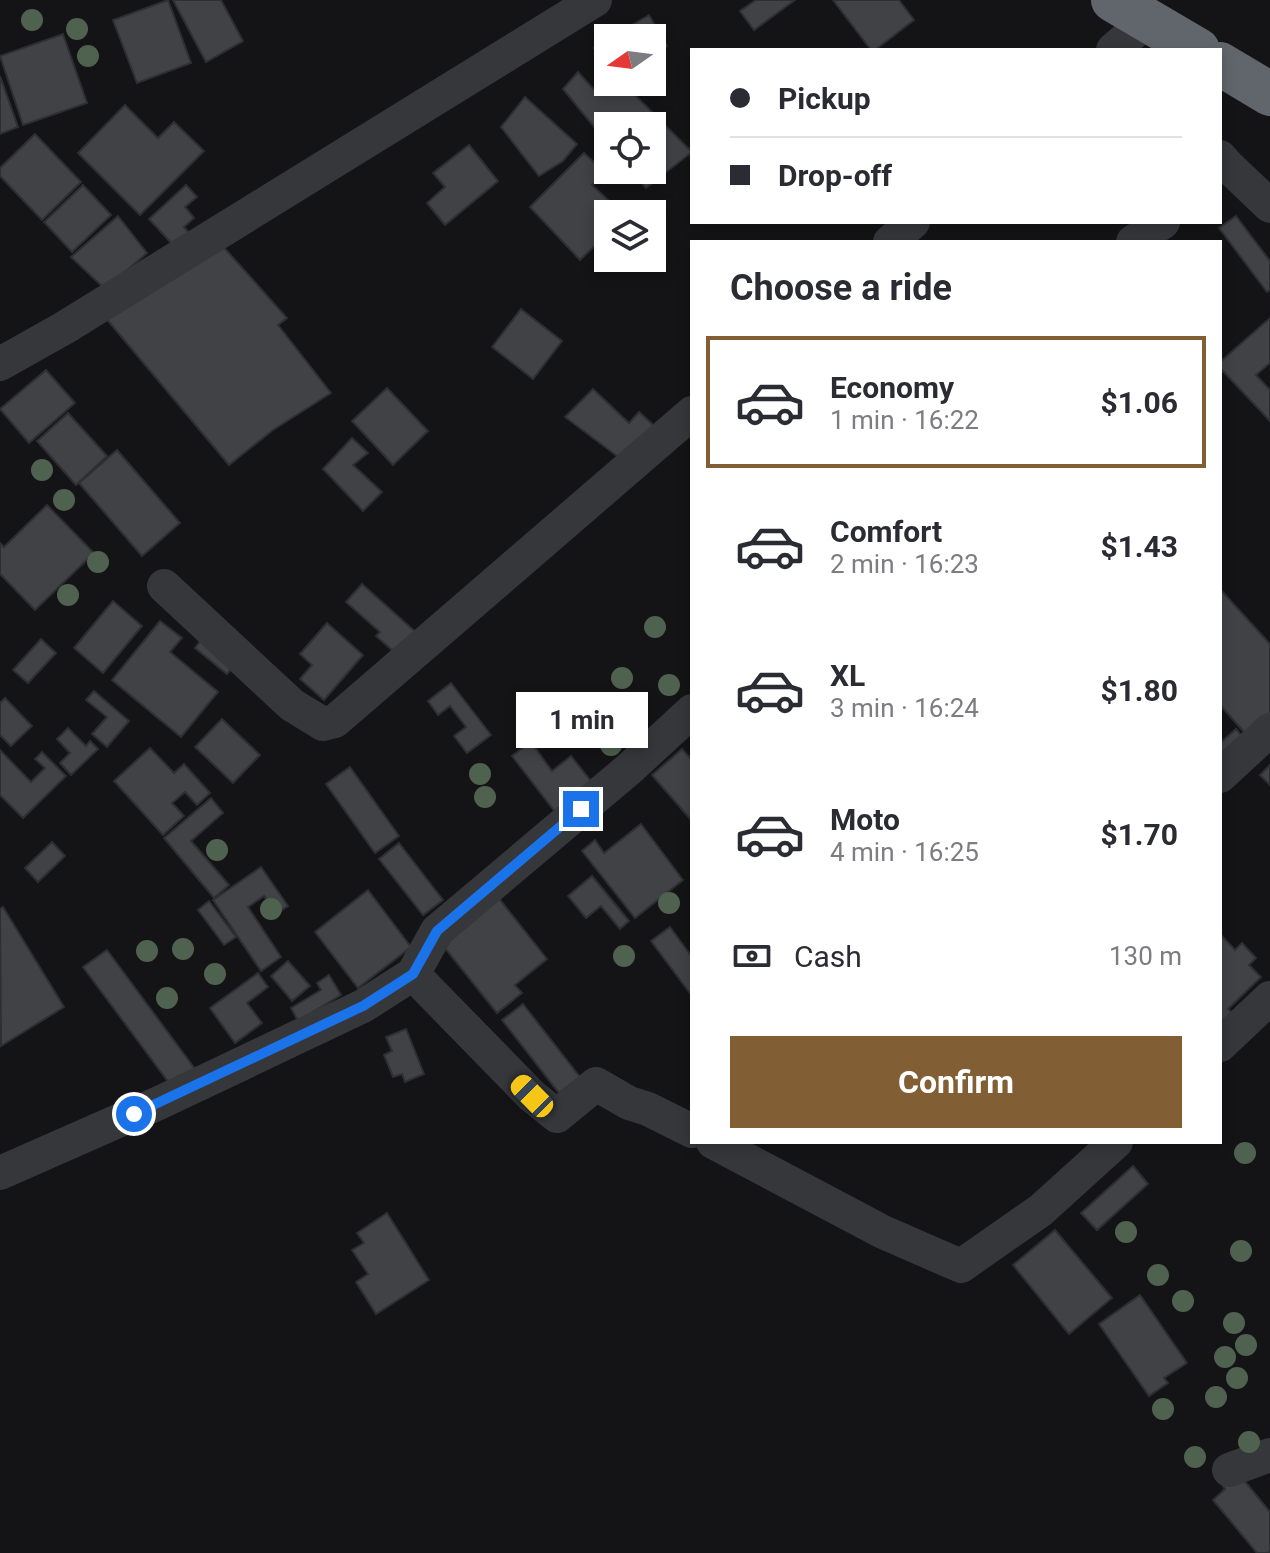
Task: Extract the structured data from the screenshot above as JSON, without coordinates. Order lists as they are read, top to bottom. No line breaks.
{"north":"left","page":{"banner":["Pickup","Drop-off"],"heading":"Choose a ride","list":[{"name":"Economy","note":"1 min · 16:22","value":"$1.06"},{"name":"Comfort","note":"2 min · 16:23","value":"$1.43"},{"name":"XL","note":"3 min · 16:24","value":"$1.80"},{"name":"Moto","note":"4 min · 16:25","value":"$1.70"}],"bubble":"1 min","pay":["Cash","130 m"],"buttons":"Confirm"}}
